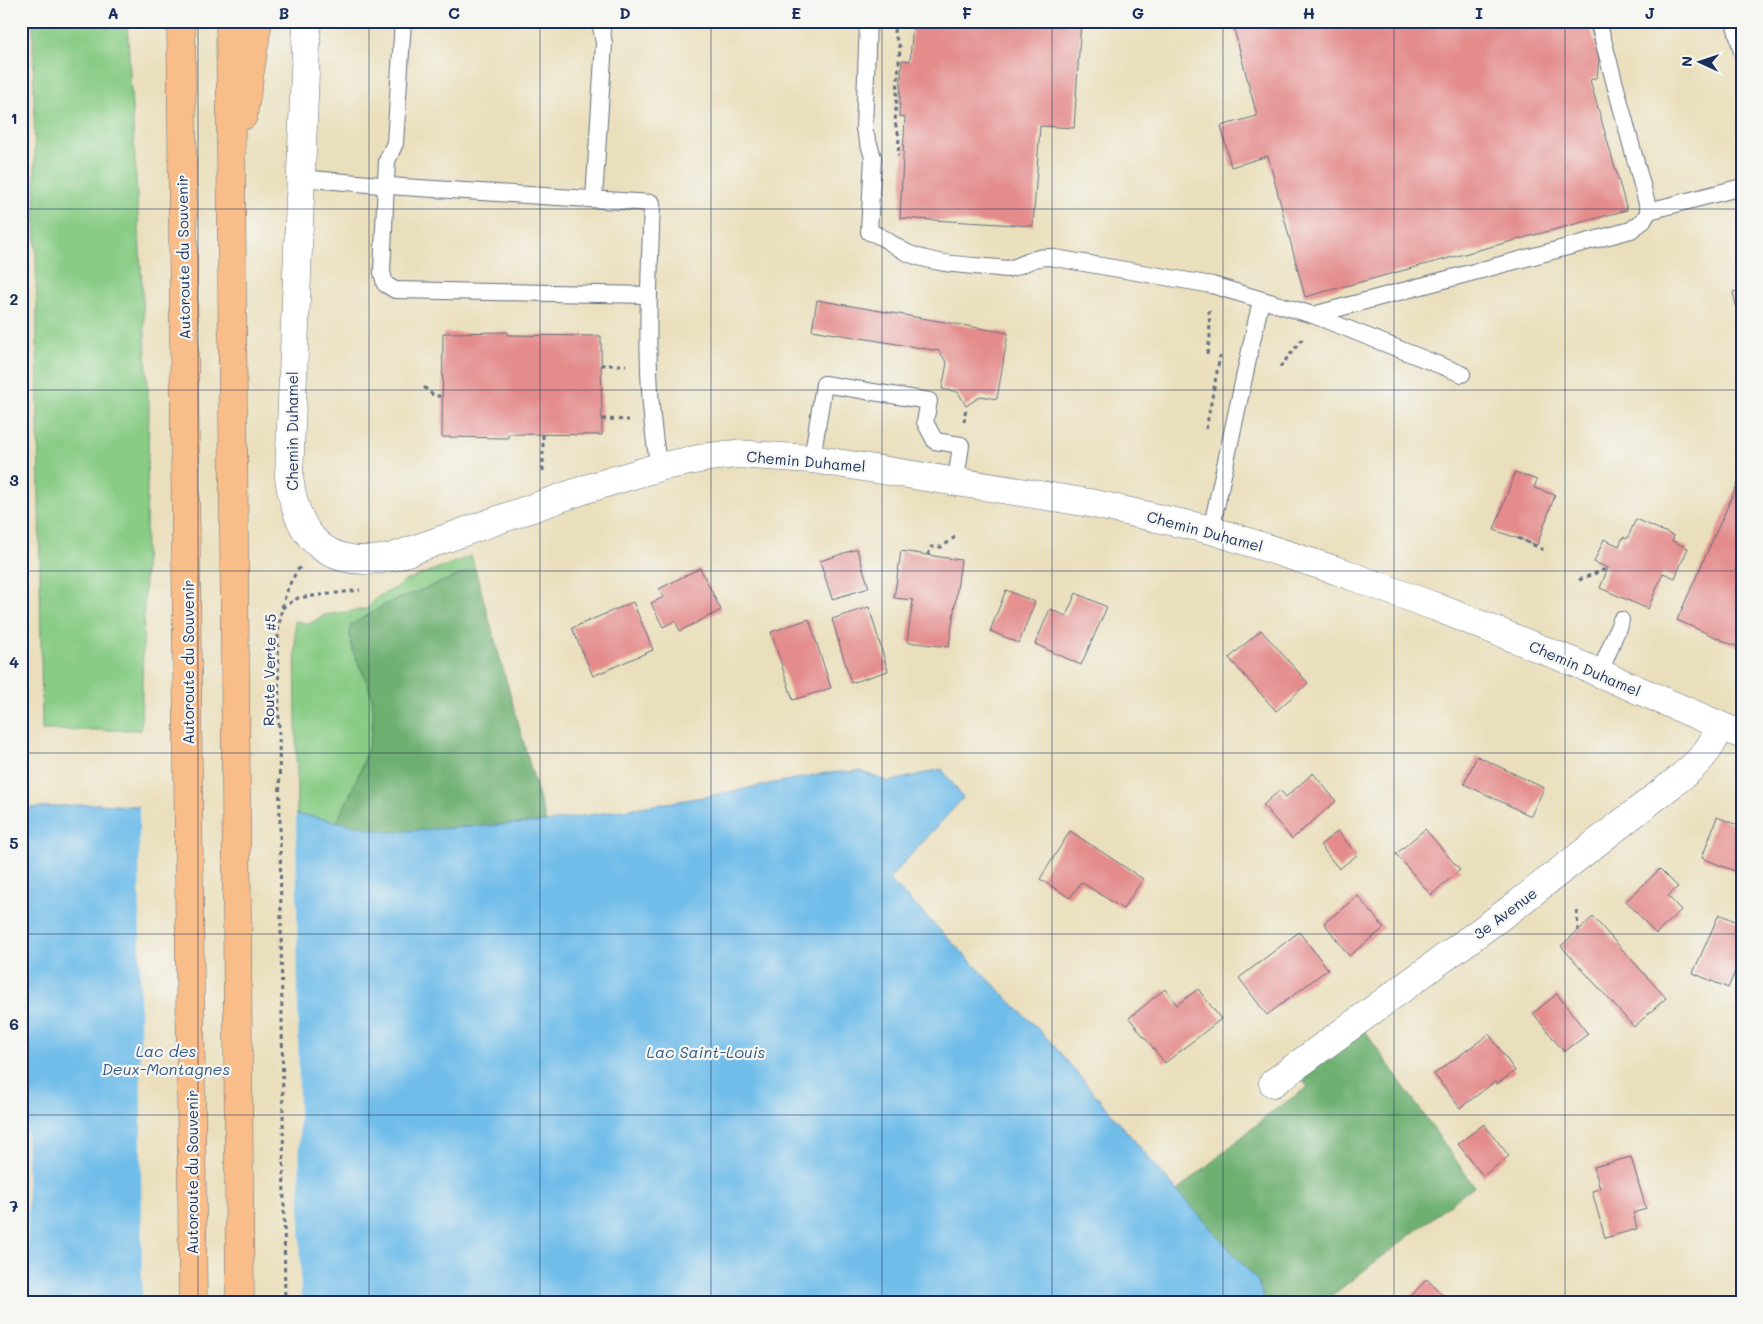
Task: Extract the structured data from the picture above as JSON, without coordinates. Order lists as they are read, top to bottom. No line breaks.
{"streets":{"highway":["Autoroute du Souvenir"],"street":["Chemin Duhamel","3e Avenue"],"path":["Route Verte #5"]},"crossings":[["Chemin Duhamel","3e Avenue"]],"water":["Lac des Deux-Montagnes","Lac Saint-Louis"],"north":"left","grid":{"columns":["A","B","C","D","E","F","G","H","I","J"],"rows":["1","2","3","4","5","6","7"]}}
